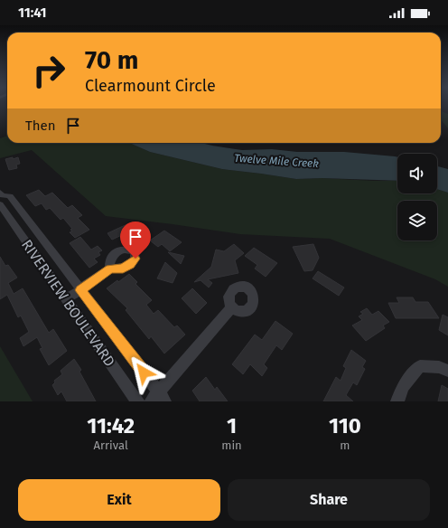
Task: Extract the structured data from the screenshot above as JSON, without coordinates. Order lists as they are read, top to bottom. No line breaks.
{"streets":{"street":["RIVERVIEW BOULEVARD"]},"water":["Twelve Mile Creek"],"page":{"status":"11:41","turn":["70 m","Clearmount Circle"],"then":"Then","eta":["11:42","Arrival","1","min","110","m"],"buttons":["Exit","Share"]}}
